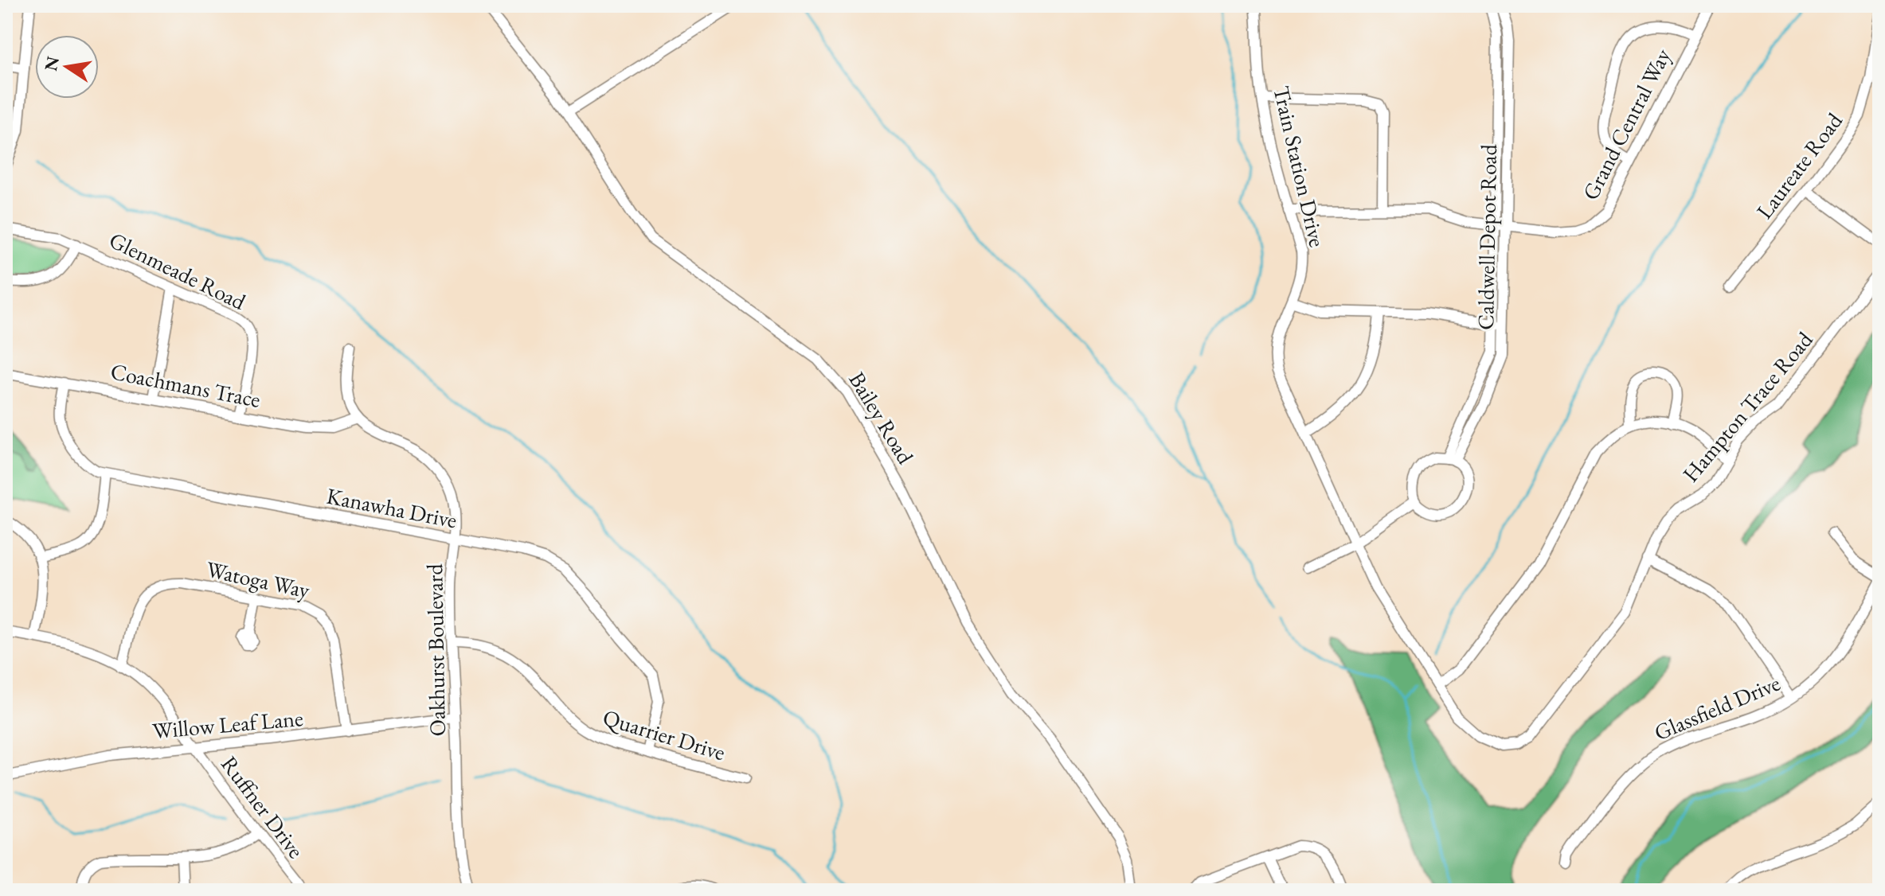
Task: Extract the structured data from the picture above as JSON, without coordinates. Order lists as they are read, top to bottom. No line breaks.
{"streets":{"street":["Grand Central Way","Laureate Road","Train Station Drive","Caldwell Depot Road","Glenmeade Road","Coachmans Trace","Hampton Trace Road","Bailey Road","Kanawha Drive","Watoga Way","Oakhurst Boulevard","Glassfield Drive","Willow Leaf Lane","Quarrier Drive","Ruffner Drive"]},"crossings":[["Grand Central Way","Train Station Drive"],["Grand Central Way","Caldwell Depot Road"],["Train Station Drive","Hampton Trace Road"],["Glenmeade Road","Coachmans Trace"],["Coachmans Trace","Kanawha Drive"],["Coachmans Trace","Oakhurst Boulevard"],["Kanawha Drive","Oakhurst Boulevard"],["Kanawha Drive","Quarrier Drive"],["Watoga Way","Willow Leaf Lane"],["Watoga Way","Ruffner Drive"],["Oakhurst Boulevard","Willow Leaf Lane"],["Oakhurst Boulevard","Quarrier Drive"],["Willow Leaf Lane","Ruffner Drive"]],"north":"left"}
